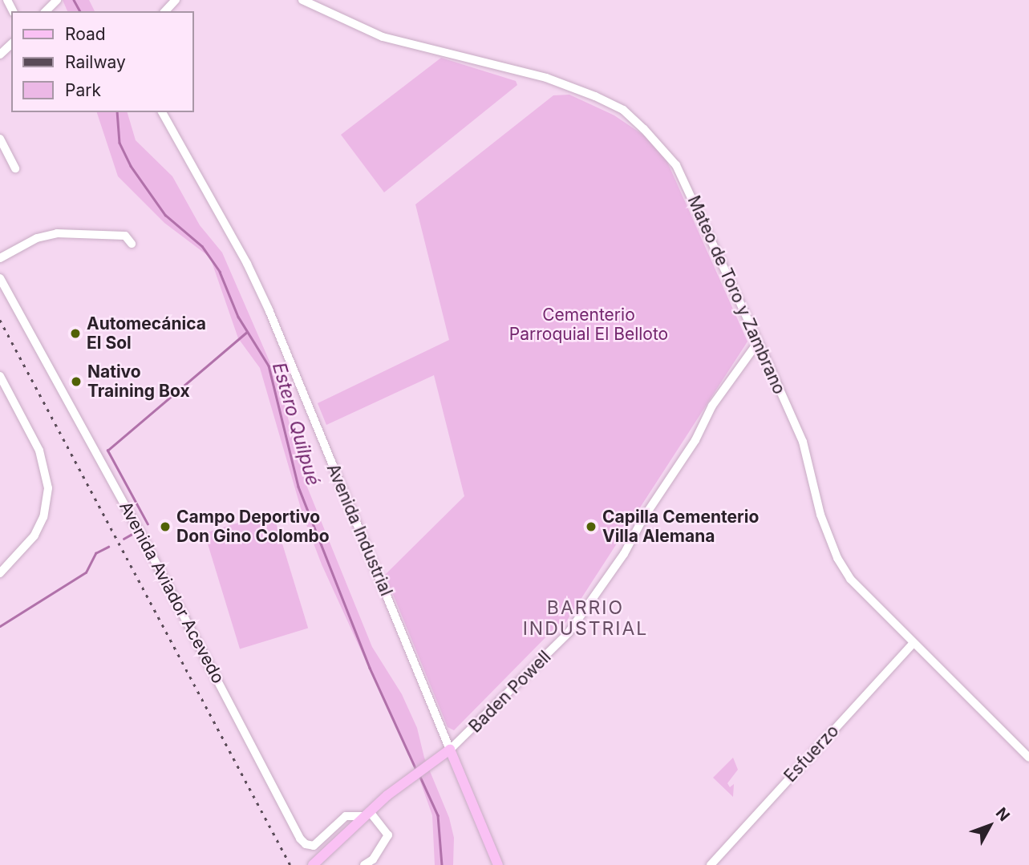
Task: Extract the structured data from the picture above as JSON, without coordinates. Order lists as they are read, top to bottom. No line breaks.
{"streets":{"main road":["Avenida Industrial","Baden Powell"],"street":["Mateo de Toro y Zambrano","Avenida Aviador Acevedo","Esfuerzo"]},"crossings":[["Mateo de Toro y Zambrano","Baden Powell"],["Mateo de Toro y Zambrano","Esfuerzo"],["Avenida Industrial","Baden Powell"],["Avenida Aviador Acevedo","Baden Powell"]],"districts":["BARRIO INDUSTRIAL"],"water":["Estero Quilpué"],"parks":["Cementerio Parroquial El Belloto"],"places":["Automecánica El Sol","Nativo Training Box","Campo Deportivo Don Gino Colombo","Capilla Cementerio Villa Alemana"],"legend":["Road","Railway","Park"],"north":"top right"}
